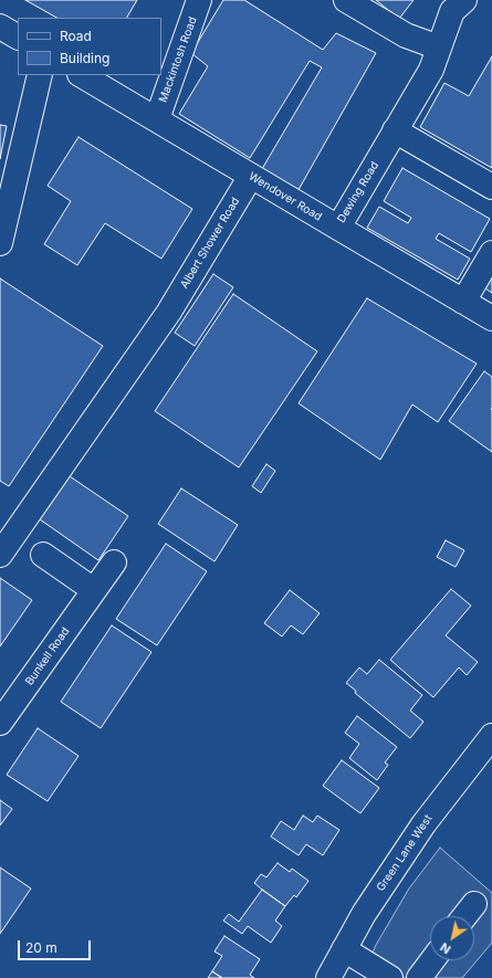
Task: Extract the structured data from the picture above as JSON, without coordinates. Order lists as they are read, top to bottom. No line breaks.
{"streets":{"street":["Mackintosh Road","Dewing Road","Wendover Road","Albert Shower Road","Bunkell Road","Green Lane West"]},"crossings":[["Mackintosh Road","Wendover Road"],["Dewing Road","Wendover Road"],["Wendover Road","Albert Shower Road"]],"legend":["Road","Building"],"scale_bar":"20 m","north":"bottom left"}
